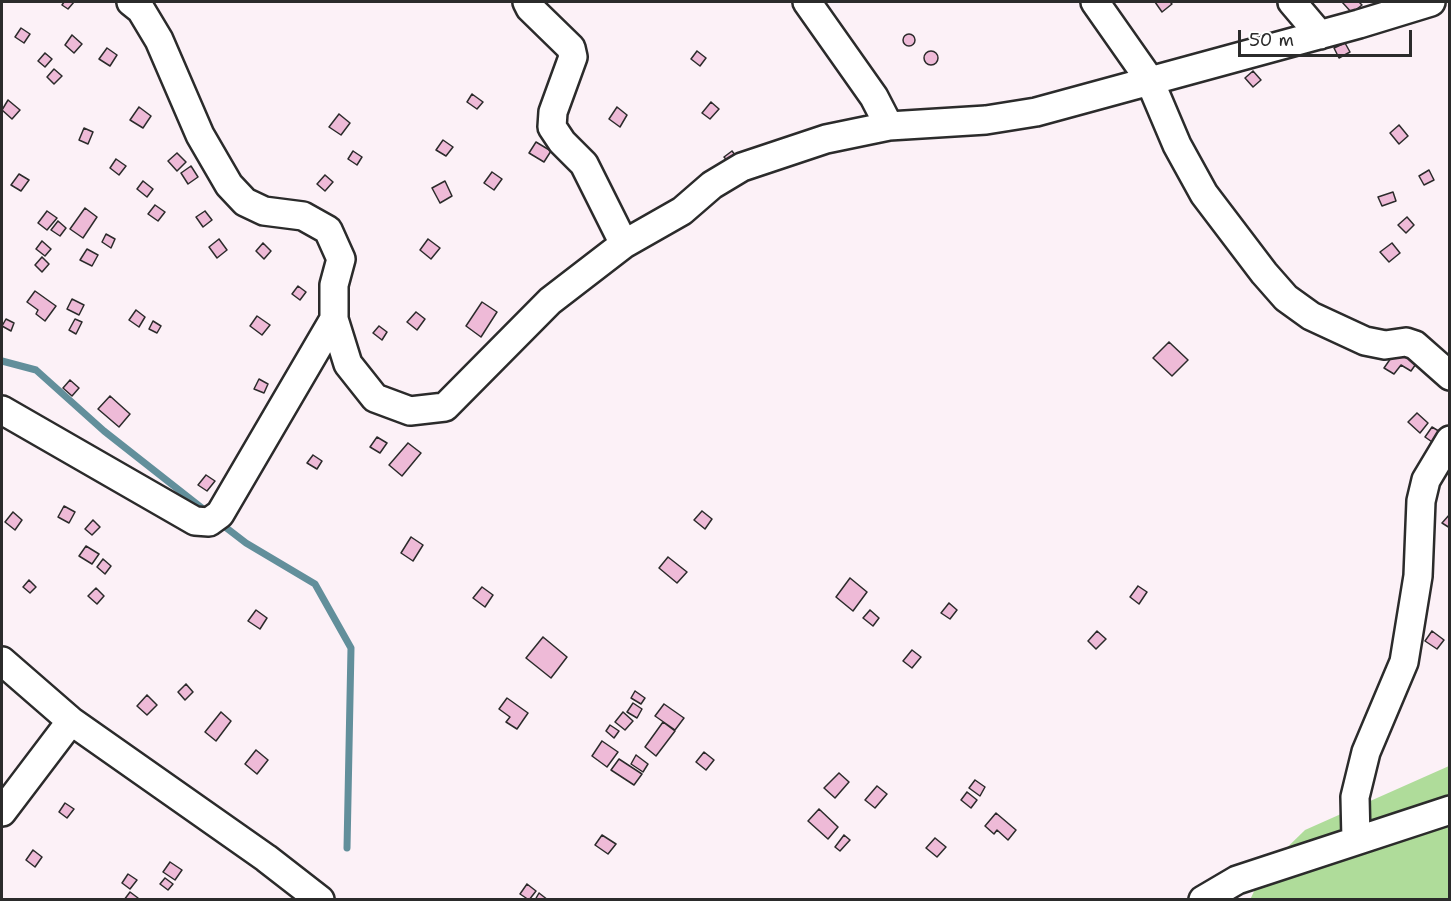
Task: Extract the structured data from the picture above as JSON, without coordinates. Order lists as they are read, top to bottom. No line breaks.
{"scale_bar":"50 m"}
